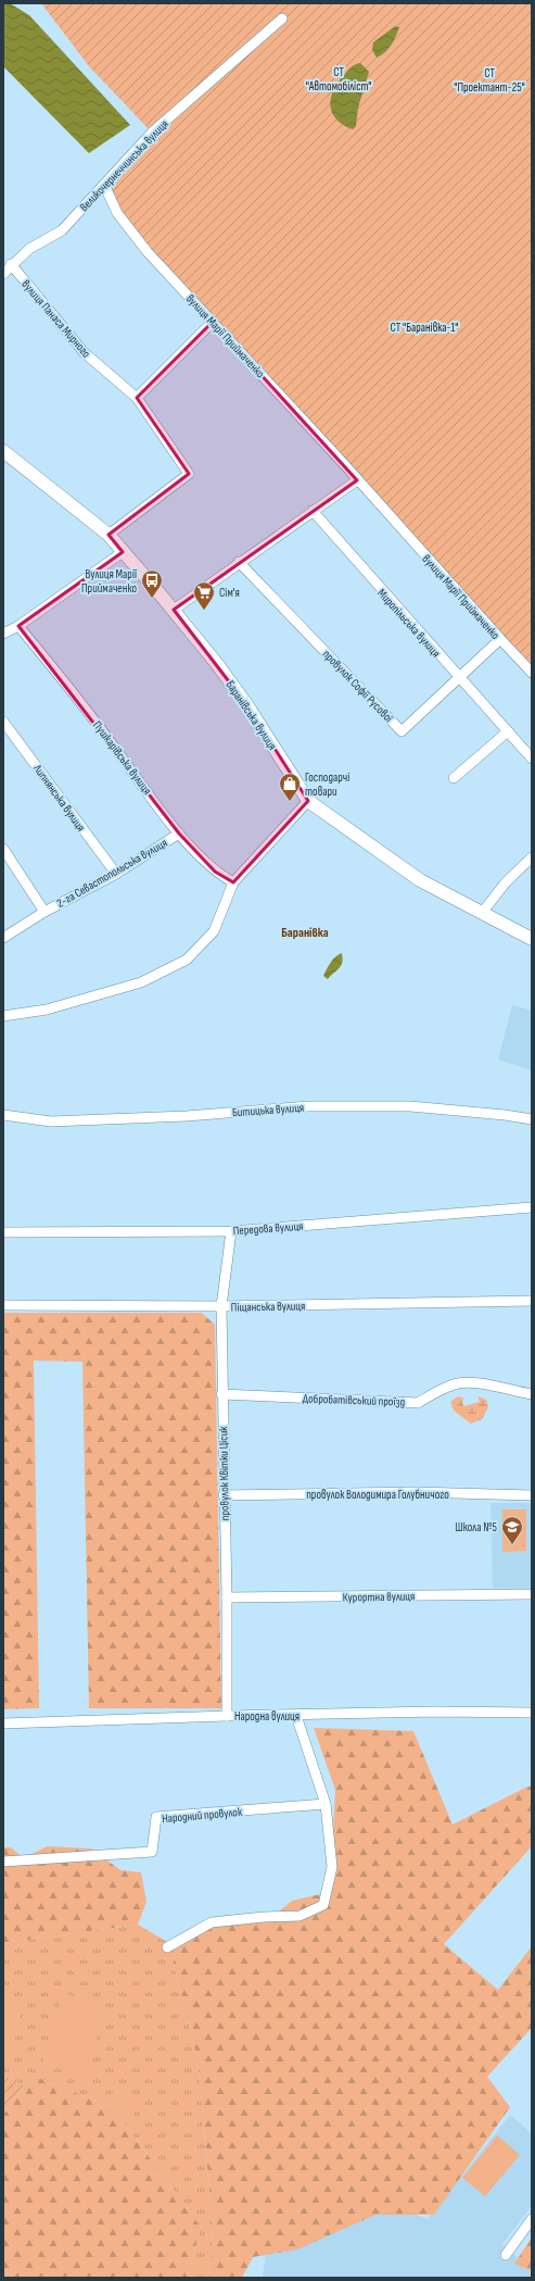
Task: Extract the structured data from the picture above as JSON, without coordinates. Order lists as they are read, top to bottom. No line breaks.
{"streets":{"main road":["Баранівська вулиця"],"street":["Великочернеччинська вулиця","вулиця Панаса Мирного","вулиця Марії Приймаченко","Миропільська вулиця","провулок Софії Русової","Пушкарівська вулиця","Липнянська вулиця","2-га Севастопольська вулиця","Битицька вулиця","Передова вулиця","Піщанська вулиця","Добробатівський проїзд","провулок Квітки Цісик","провулок Володимира Голубничого","Курортна вулиця","Народна вулиця","Народний провулок"]},"crossings":[["Великочернеччинська вулиця","вулиця Панаса Мирного"],["Великочернеччинська вулиця","вулиця Марії Приймаченко"],["вулиця Панаса Мирного","Баранівська вулиця"],["вулиця Марії Приймаченко","провулок Софії Русової"],["Миропільська вулиця","провулок Софії Русової"],["Пушкарівська вулиця","2-га Севастопольська вулиця"],["Липнянська вулиця","2-га Севастопольська вулиця"],["Передова вулиця","провулок Квітки Цісик"],["Піщанська вулиця","провулок Квітки Цісик"],["Добробатівський проїзд","провулок Квітки Цісик"],["провулок Квітки Цісик","провулок Володимира Голубничого"],["провулок Квітки Цісик","Курортна вулиця"],["провулок Квітки Цісик","Народна вулиця"]],"districts":["Баранівка"],"parks":["СТ \"Автомобіліст\"","СТ \"Проектант-25\"","СТ \"Баранівка-1\""],"places":{"bus stop":["Вулиця Марії Приймаченко"],"supermarket":["Сім'я"],"shop":["Господарчі товари"],"school or university":["Школа №5"]}}
